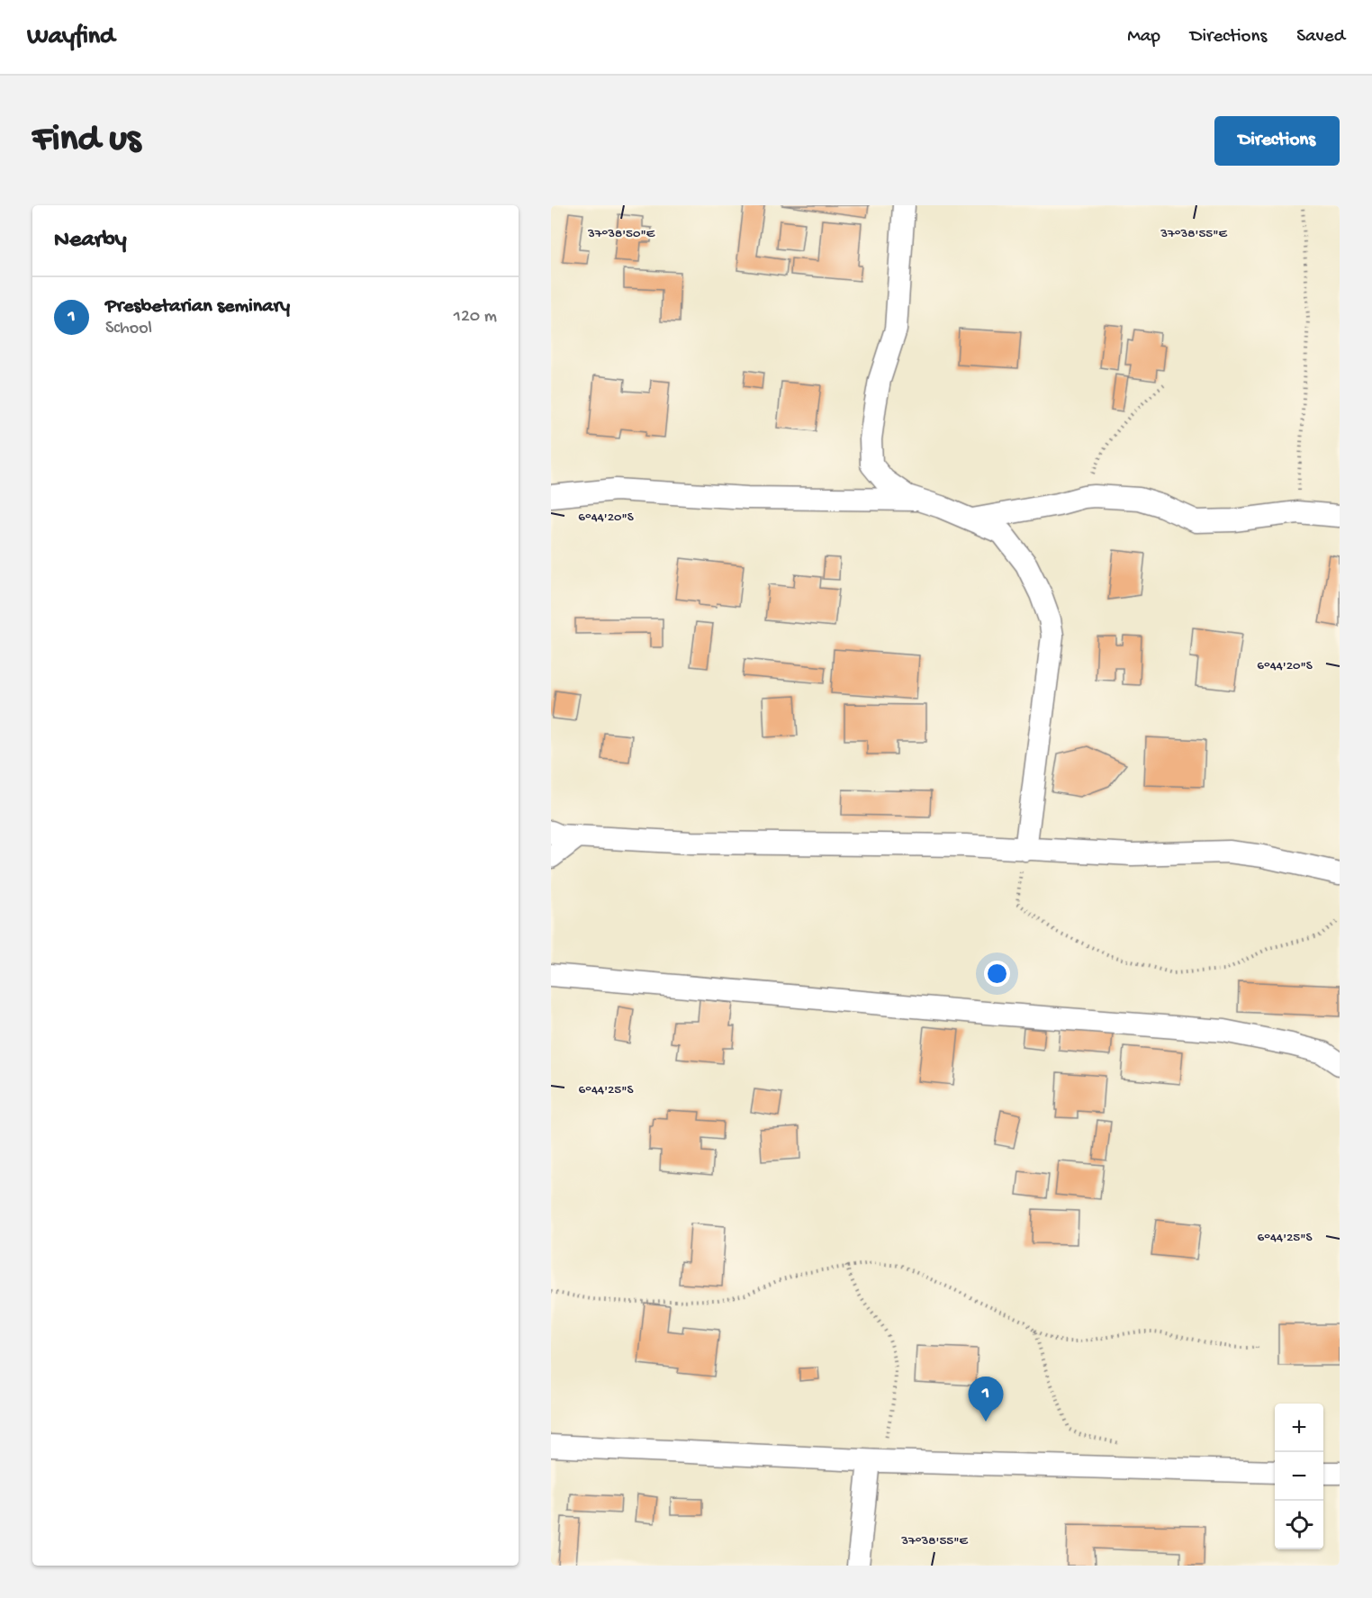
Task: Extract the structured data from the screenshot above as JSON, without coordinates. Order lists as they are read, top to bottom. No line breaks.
{"page":{"header":"Wayfind","nav":["Map","Directions","Saved"],"buttons":"Directions","title":"Find us","heading":"Nearby","list":[{"mark":"1","name":"Presbetarian seminary","note":"School","value":"120 m"}],"pins":"1","map_buttons":["+","−"]},"coordinates":["37°38'50\"E","37°38'55\"E","6°44'20\"S","6°44'25\"S"]}
